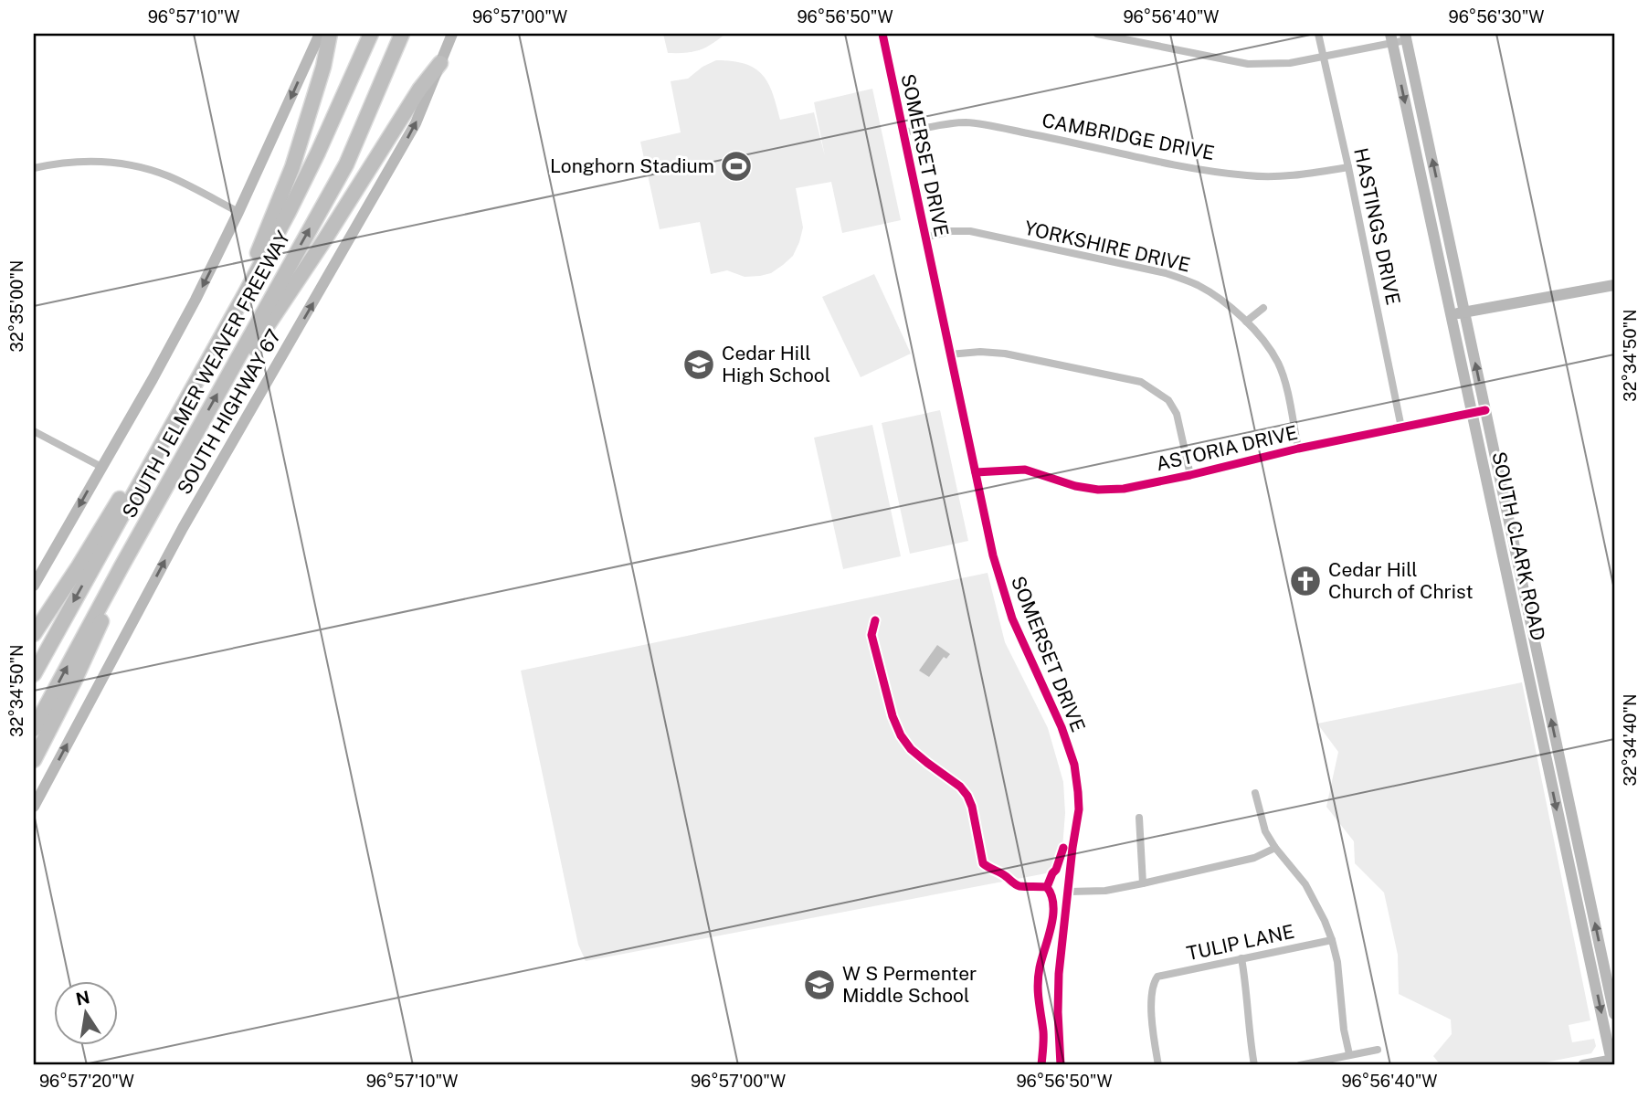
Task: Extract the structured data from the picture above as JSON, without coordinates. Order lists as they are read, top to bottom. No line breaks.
{"streets":{"highway":["SOUTH J ELMER WEAVER FREEWAY"],"main road":["SOUTH HIGHWAY 67","SOUTH CLARK ROAD"],"street":["CAMBRIDGE DRIVE","SOMERSET DRIVE","HASTINGS DRIVE","YORKSHIRE DRIVE","ASTORIA DRIVE","TULIP LANE"]},"crossings":[["CAMBRIDGE DRIVE","SOMERSET DRIVE"],["CAMBRIDGE DRIVE","HASTINGS DRIVE"],["SOMERSET DRIVE","YORKSHIRE DRIVE"],["SOMERSET DRIVE","ASTORIA DRIVE"],["HASTINGS DRIVE","ASTORIA DRIVE"],["YORKSHIRE DRIVE","ASTORIA DRIVE"],["ASTORIA DRIVE","SOUTH CLARK ROAD"]],"one_way":["SOUTH HIGHWAY 67"],"places":{"sports":["Longhorn Stadium"],"school or university":["Cedar Hill High School","W S Permenter Middle School"],"church":["Cedar Hill Church of Christ"]},"north":"top","coordinates":["96°57'10\"W","96°57'00\"W","96°56'50\"W","96°56'40\"W","96°56'30\"W","32°35'00\"N","32°34'50\"N","32°34'40\"N","96°57'20\"W"]}
